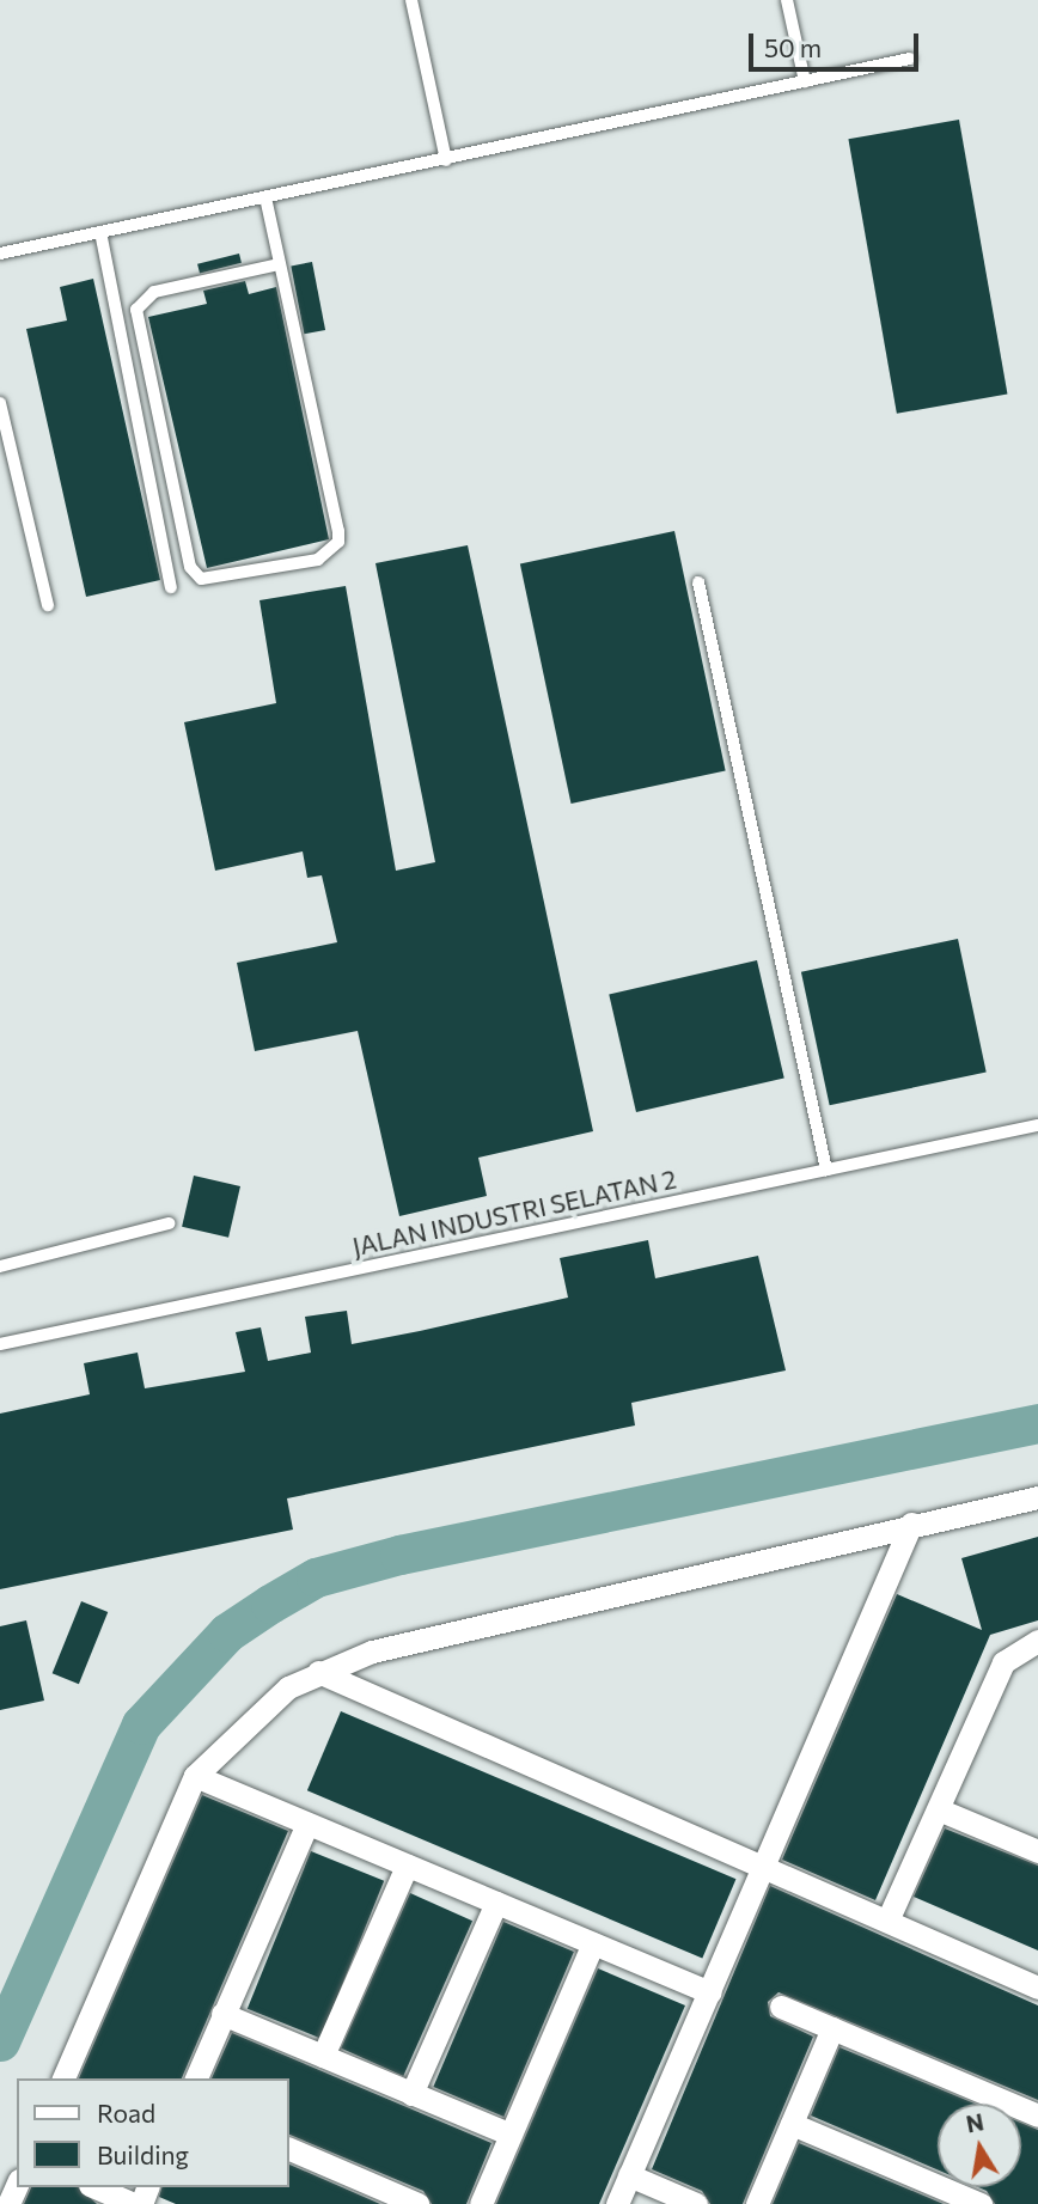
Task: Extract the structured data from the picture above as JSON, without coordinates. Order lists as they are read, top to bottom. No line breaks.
{"streets":{"lane":["JALAN INDUSTRI SELATAN 2"]},"legend":["Road","Building"],"scale_bar":"50 m","north":"top"}
